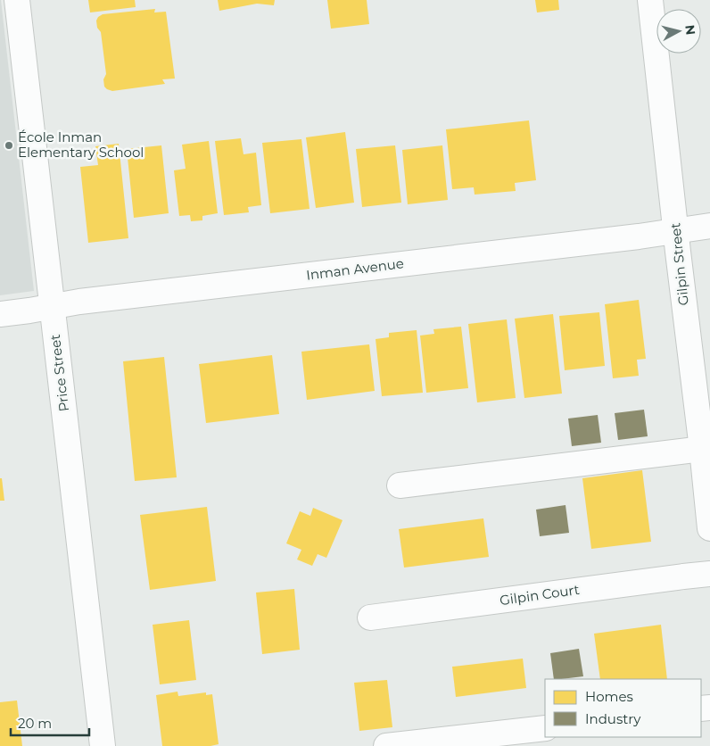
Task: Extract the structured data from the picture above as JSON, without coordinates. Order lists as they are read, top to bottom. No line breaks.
{"streets":{"street":["Gilpin Street","Inman Avenue","Price Street","Gilpin Court"]},"crossings":[["Gilpin Street","Inman Avenue"],["Inman Avenue","Price Street"]],"places":["École Inman Elementary School"],"legend":["Homes","Industry"],"scale_bar":"20 m","north":"right"}
